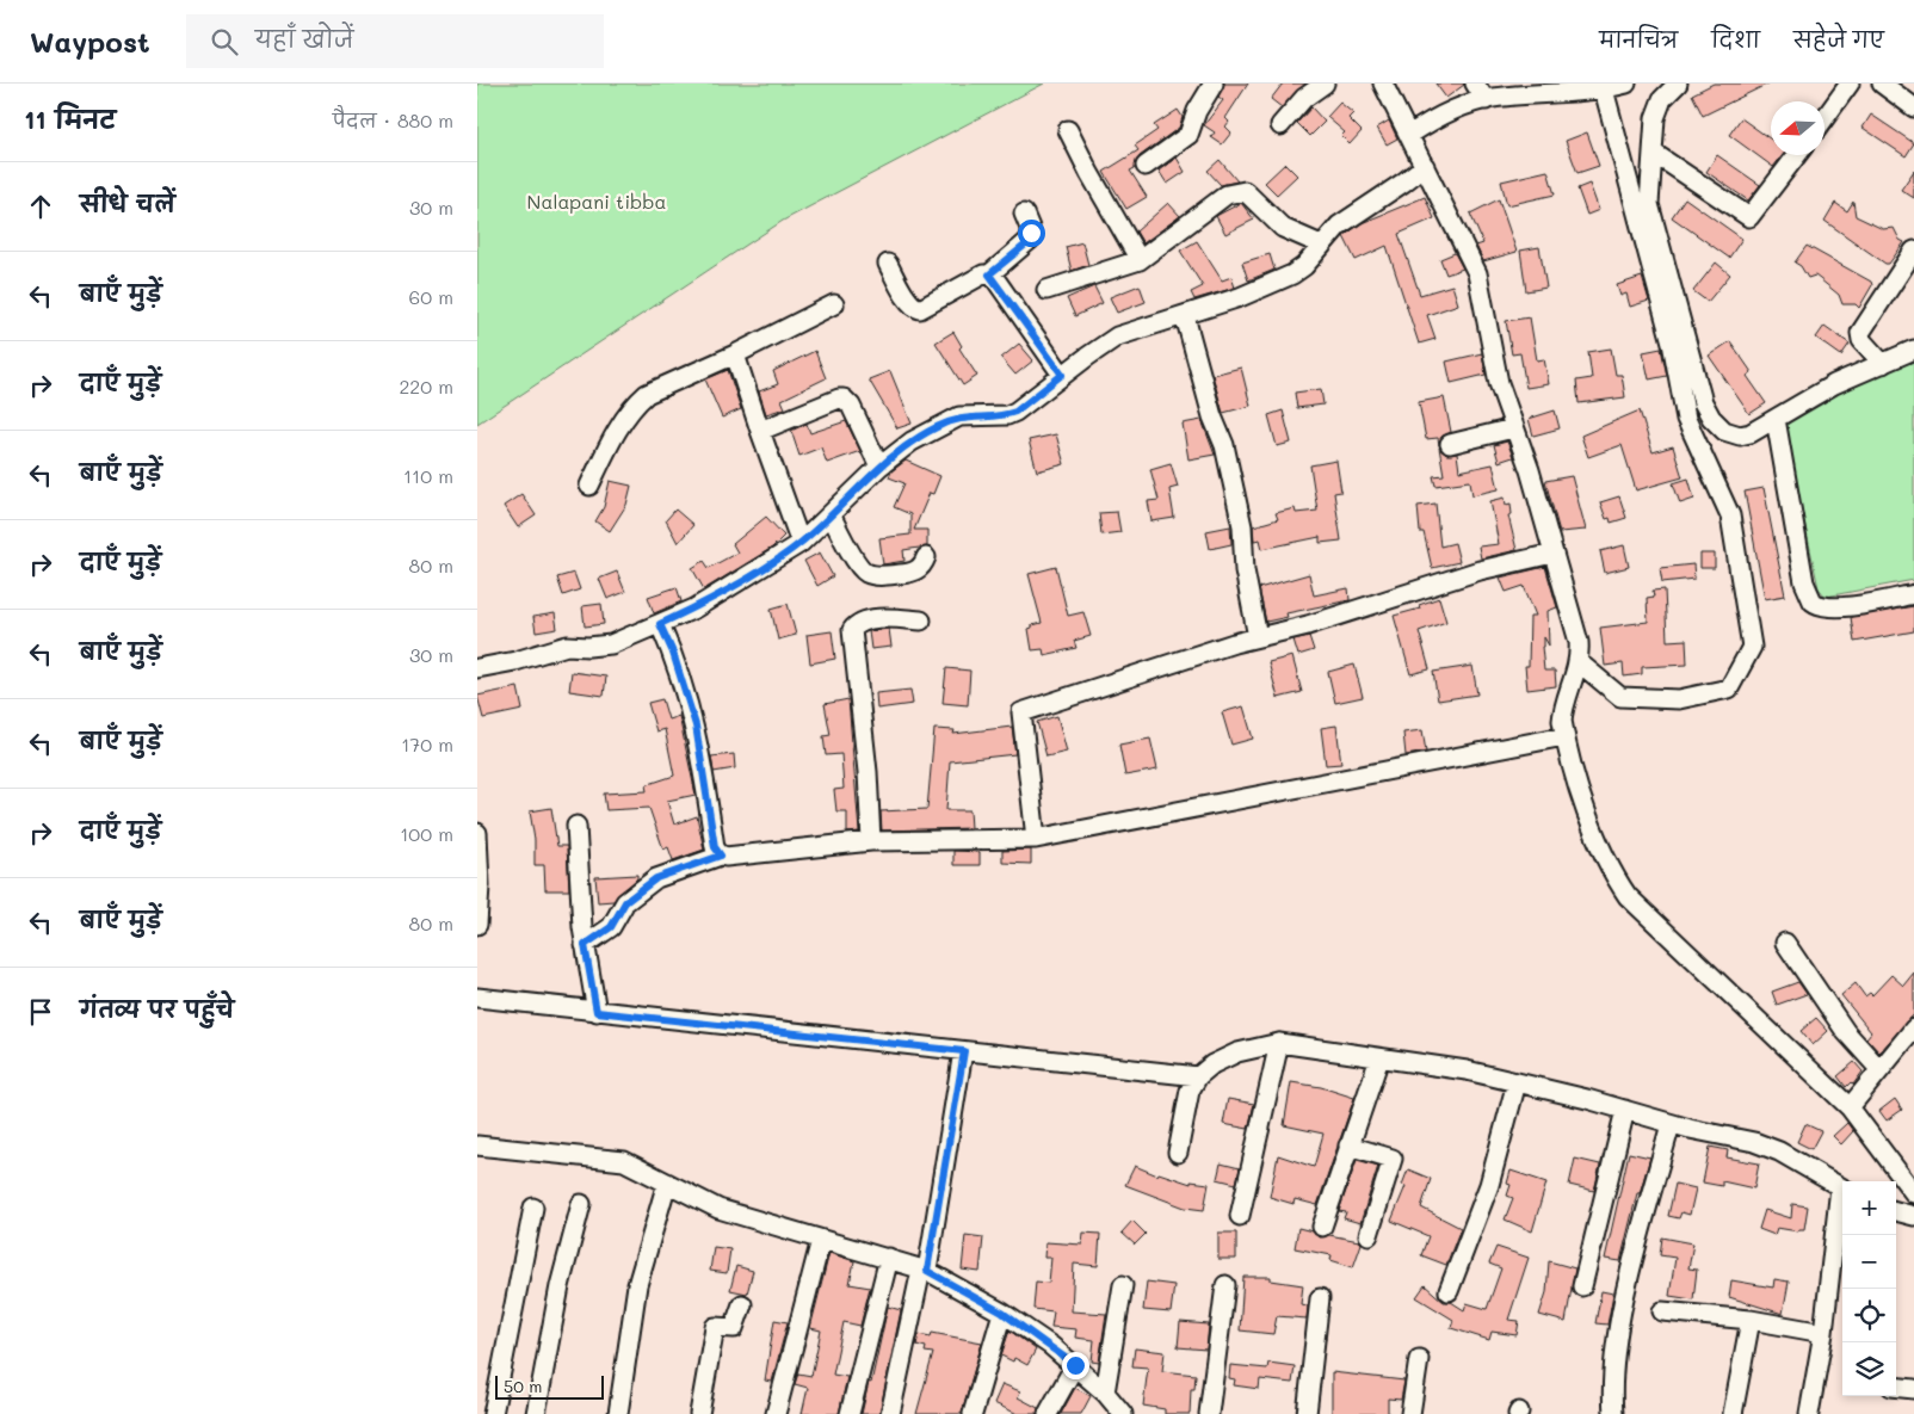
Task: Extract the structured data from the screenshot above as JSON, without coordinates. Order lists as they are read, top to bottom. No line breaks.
{"parks":["Nalapani tibba"],"scale_bar":"50 m","north":"left","page":{"header":"Waypost","search":"यहाँ खोजें","nav":["मानचित्र","दिशा","सहेजे गए"],"heading":["11 मिनट","पैदल · 880 m"],"list":[["सीधे चलें","30 m"],["बाएँ मुड़ें","60 m"],["दाएँ मुड़ें","220 m"],["बाएँ मुड़ें","110 m"],["दाएँ मुड़ें","80 m"],["बाएँ मुड़ें","30 m"],["बाएँ मुड़ें","170 m"],["दाएँ मुड़ें","100 m"],["बाएँ मुड़ें","80 m"],"गंतव्य पर पहुँचे"],"map_buttons":["+","−"],"scale":"50 m"}}
